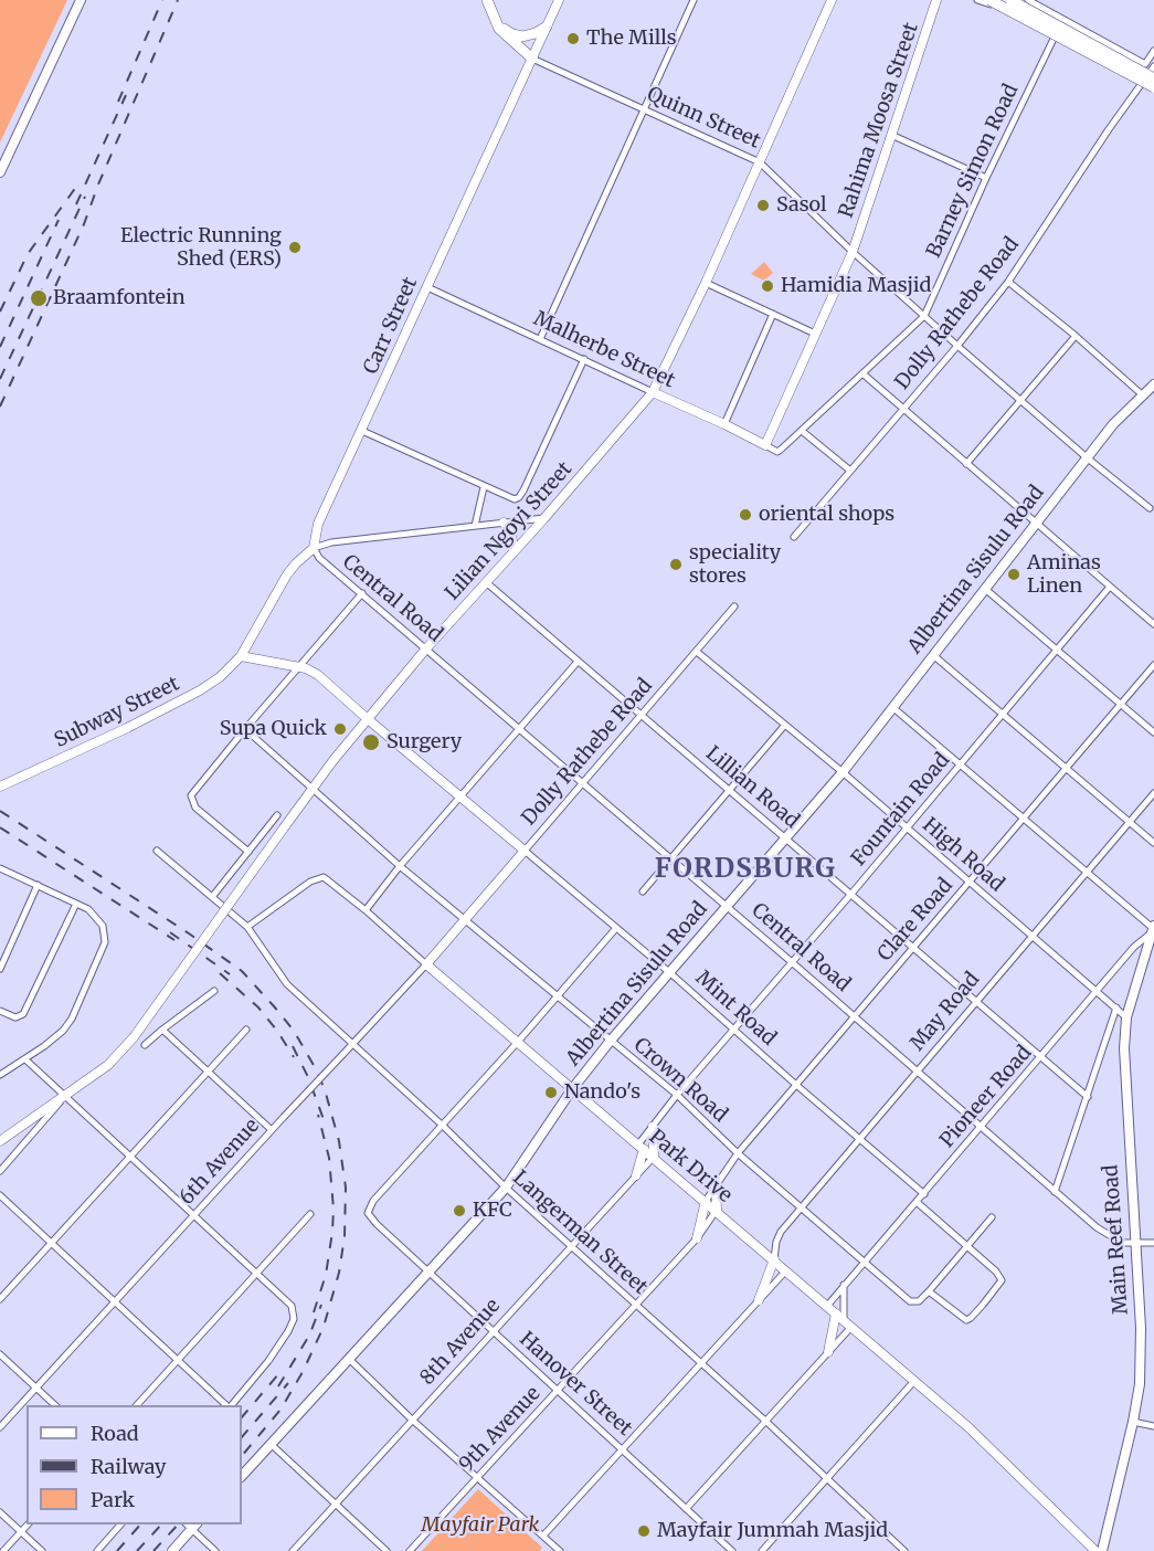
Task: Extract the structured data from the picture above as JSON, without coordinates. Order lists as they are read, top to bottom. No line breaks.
{"streets":{"main road":["Albertina Sisulu Road","Main Reef Road"],"street":["Quinn Street","Rahima Moosa Street","Barney Simon Road","Dolly Rathebe Road","Carr Street","Malherbe Street","Lilian Ngoyi Street","Central Road","Subway Street","Lillian Road","Fountain Road","High Road","Clare Road","Mint Road","May Road","Crown Road","Pioneer Road","6th Avenue","Park Drive","Langerman Street","8th Avenue","Hanover Street","9th Avenue"]},"crossings":[["Quinn Street","Rahima Moosa Street"],["Quinn Street","Barney Simon Road"],["Quinn Street","Dolly Rathebe Road"],["Quinn Street","Carr Street"],["Quinn Street","Lilian Ngoyi Street"],["Quinn Street","Albertina Sisulu Road"],["Rahima Moosa Street","Barney Simon Road"],["Rahima Moosa Street","Malherbe Street"],["Barney Simon Road","Malherbe Street"],["Dolly Rathebe Road","Central Road"],["Dolly Rathebe Road","Lillian Road"],["Dolly Rathebe Road","High Road"],["Dolly Rathebe Road","Mint Road"],["Dolly Rathebe Road","Crown Road"],["Dolly Rathebe Road","6th Avenue"],["Carr Street","Malherbe Street"],["Carr Street","Central Road"],["Malherbe Street","Lilian Ngoyi Street"],["Lilian Ngoyi Street","Central Road"],["Lilian Ngoyi Street","Lillian Road"],["Lilian Ngoyi Street","Crown Road"],["Albertina Sisulu Road","Central Road"],["Albertina Sisulu Road","Lillian Road"],["Albertina Sisulu Road","High Road"],["Albertina Sisulu Road","Mint Road"],["Albertina Sisulu Road","Crown Road"],["Albertina Sisulu Road","Park Drive"],["Albertina Sisulu Road","Langerman Street"],["Albertina Sisulu Road","Hanover Street"],["Central Road","Fountain Road"],["Central Road","Clare Road"],["Central Road","May Road"],["Central Road","Pioneer Road"],["Central Road","Main Reef Road"],["Lillian Road","Fountain Road"],["Lillian Road","Clare Road"],["Lillian Road","May Road"],["Lillian Road","Pioneer Road"],["Fountain Road","High Road"],["Fountain Road","Mint Road"],["Fountain Road","Crown Road"],["Fountain Road","Park Drive"],["High Road","Clare Road"],["High Road","May Road"],["High Road","Pioneer Road"],["High Road","Main Reef Road"],["Clare Road","Mint Road"],["Clare Road","Crown Road"],["Clare Road","Park Drive"],["Mint Road","May Road"],["Mint Road","Pioneer Road"],["May Road","Crown Road"],["May Road","Park Drive"],["Crown Road","Pioneer Road"],["Crown Road","6th Avenue"],["Pioneer Road","Park Drive"],["Pioneer Road","Main Reef Road"],["6th Avenue","Park Drive"],["6th Avenue","Langerman Street"],["Park Drive","Langerman Street"],["Park Drive","8th Avenue"],["Park Drive","9th Avenue"],["Langerman Street","8th Avenue"],["Langerman Street","Hanover Street"],["Langerman Street","9th Avenue"],["8th Avenue","Hanover Street"],["Hanover Street","9th Avenue"]],"districts":["FORDSBURG"],"parks":["Mayfair Park"],"places":["The Mills","Sasol","Electric Running Shed (ERS)","Hamidia Masjid","Braamfontein","oriental shops","speciality stores","Aminas Linen","Supa Quick","Surgery","Nando's","KFC","Mayfair Jummah Masjid"],"legend":["Road","Railway","Park"]}
